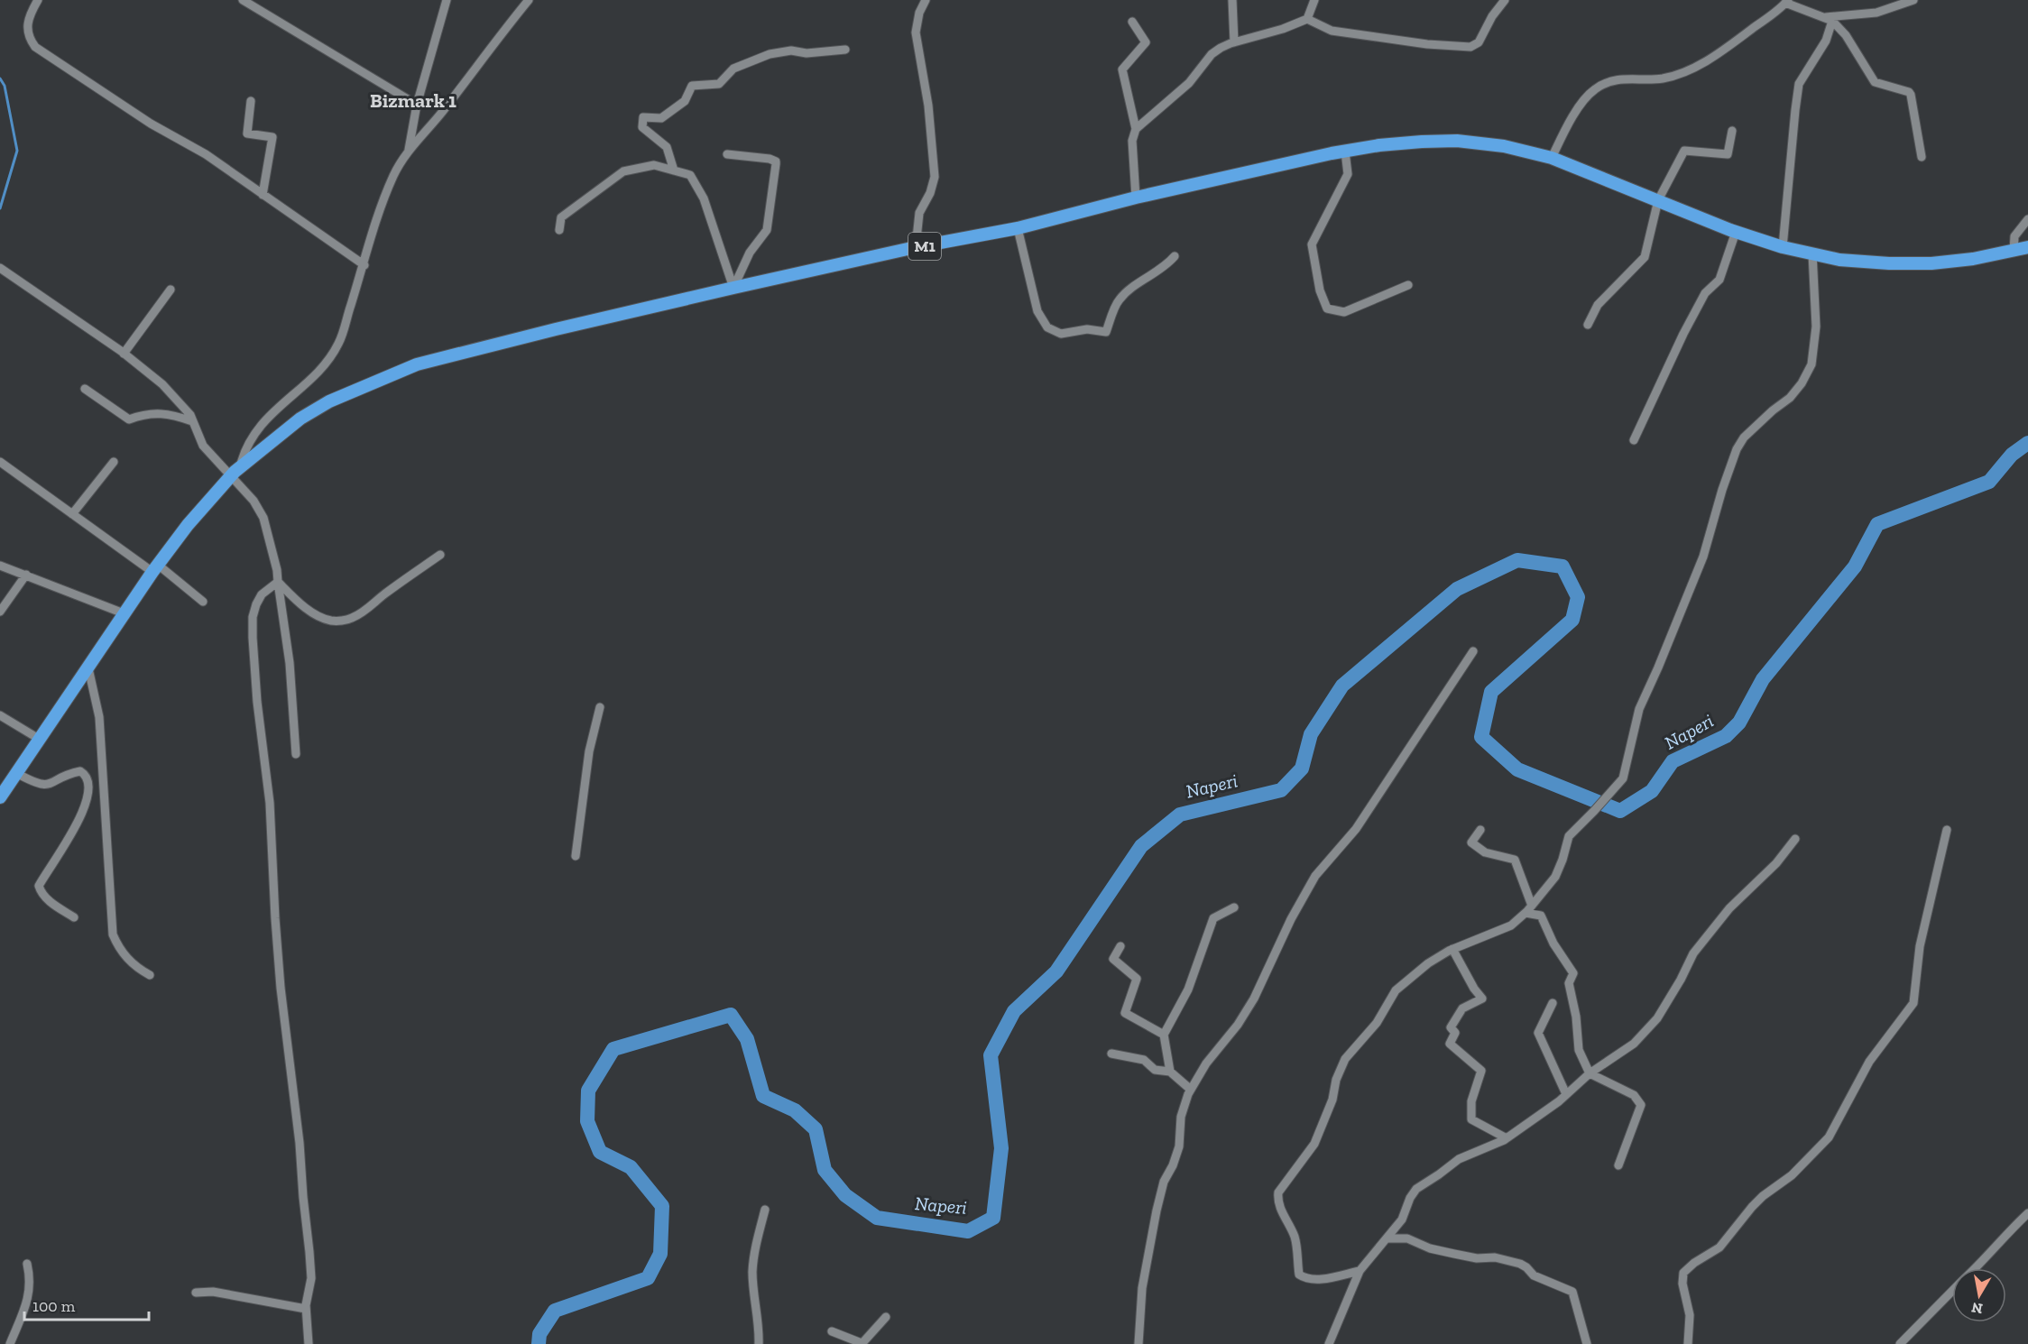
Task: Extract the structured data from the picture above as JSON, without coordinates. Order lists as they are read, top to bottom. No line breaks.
{"streets":{"highway":["M1"]},"districts":["Bizmark 1"],"water":["Naperi"],"scale_bar":"100 m","north":"bottom"}
